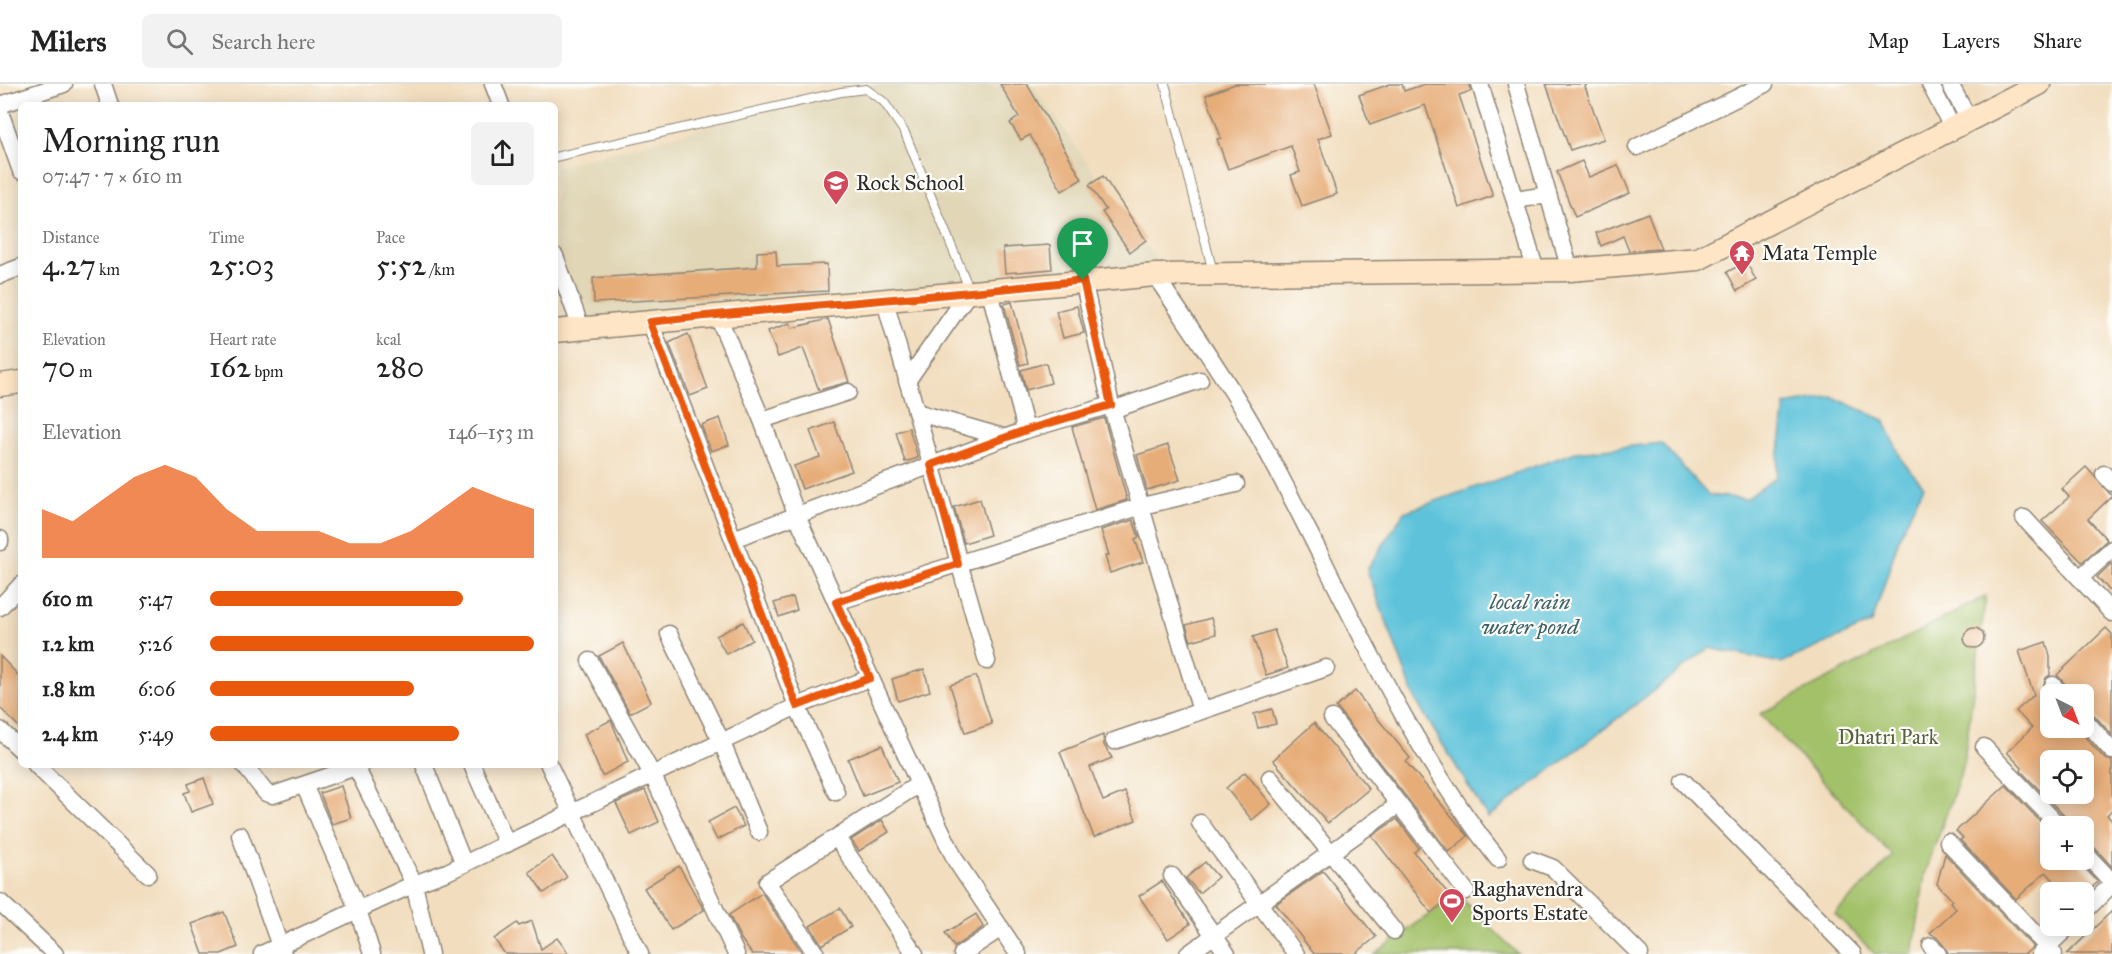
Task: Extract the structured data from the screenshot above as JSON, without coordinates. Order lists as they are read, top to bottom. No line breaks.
{"water":["local rain water pond"],"parks":["Dhatri Park"],"places":{"school or university":["Rock School"],"temple":["Mata Temple"],"sports":["Raghavendra Sports Estate"]},"north":"bottom right","page":{"header":"Milers","search":"Search here","nav":["Map","Layers","Share"],"heading":["Morning run","07:47 · 7 × 610 m"],"stats":[["Distance","4.27 km"],["Time","25:03"],["Pace","5:52 /km"],["Elevation","70 m"],["Heart rate","162 bpm"],["kcal","280"]],"chart":["Elevation","146–153 m"],"list":[{"name":"610 m","note":"5:47"},{"name":"1.2 km","note":"5:26"},{"name":"1.8 km","note":"6:06"},{"name":"2.4 km","note":"5:49"}],"map_buttons":["+","−"]}}
